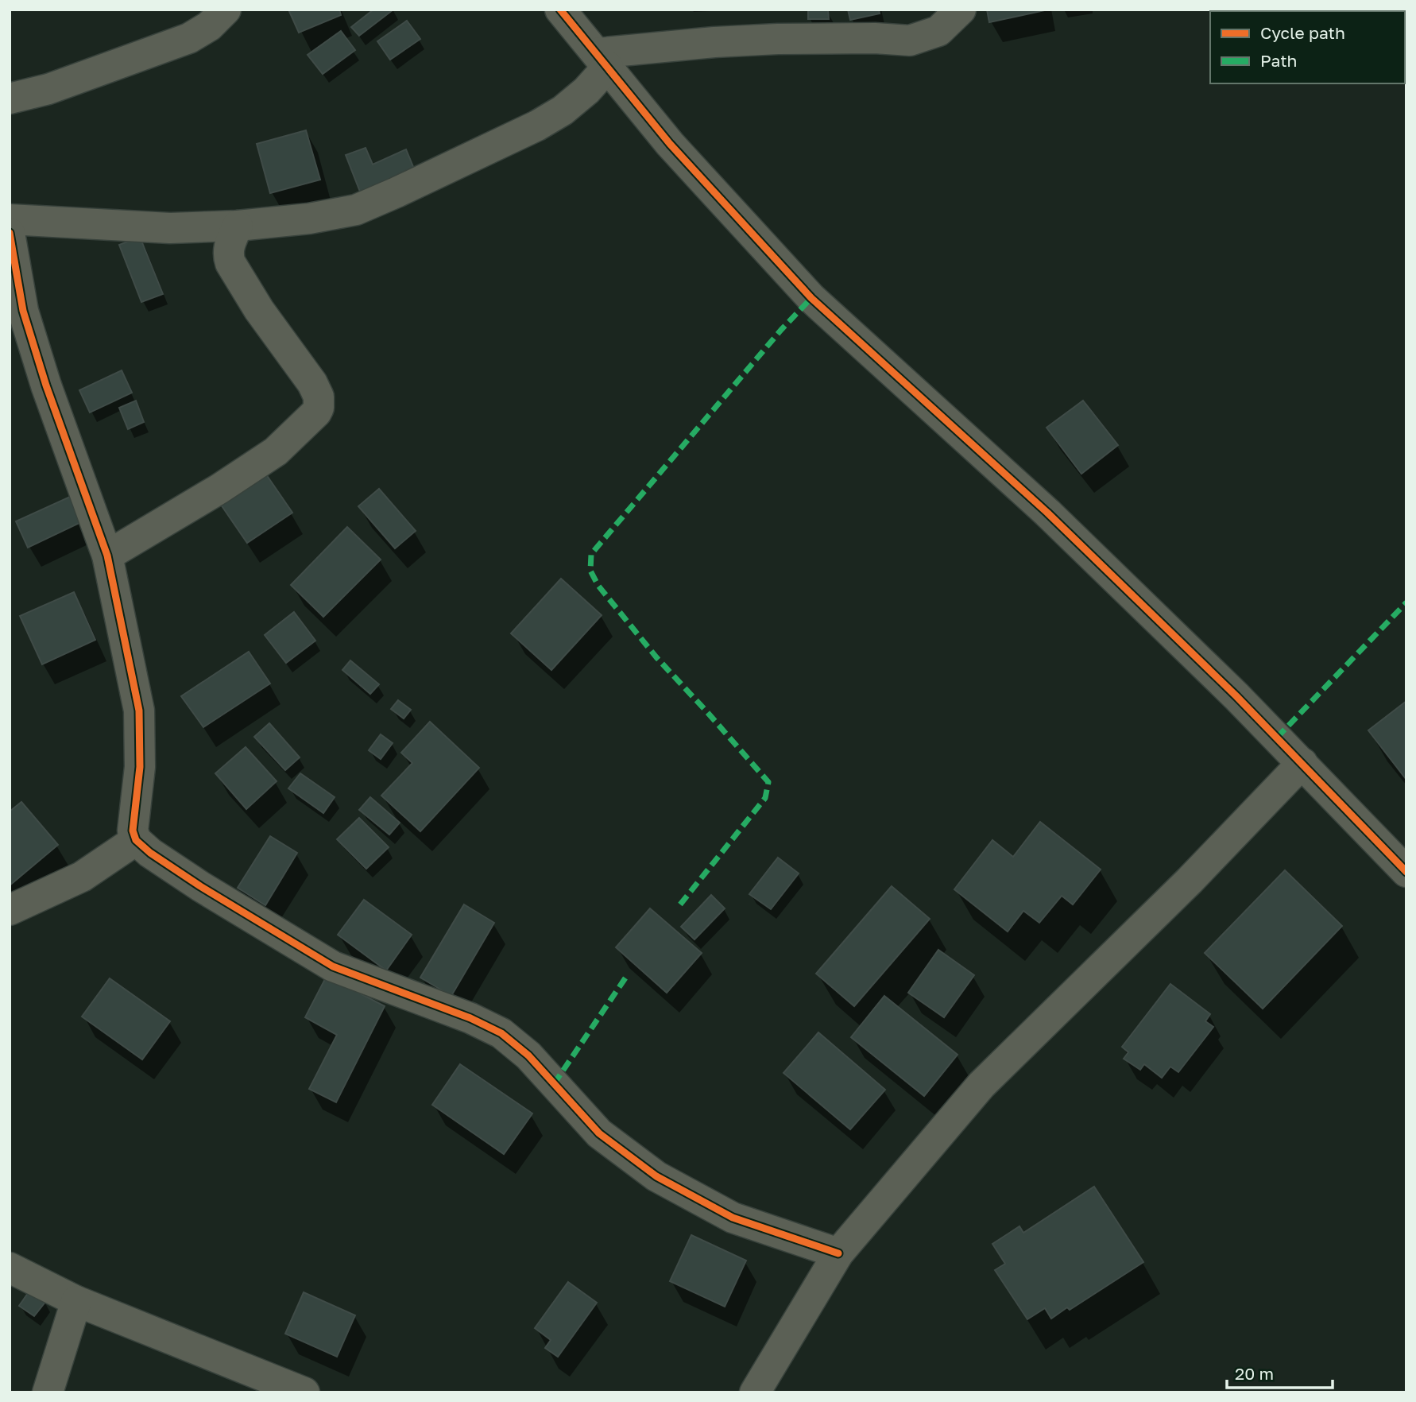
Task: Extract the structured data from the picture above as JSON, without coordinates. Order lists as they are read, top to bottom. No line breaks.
{"legend":["Cycle path","Path"],"scale_bar":"20 m"}
